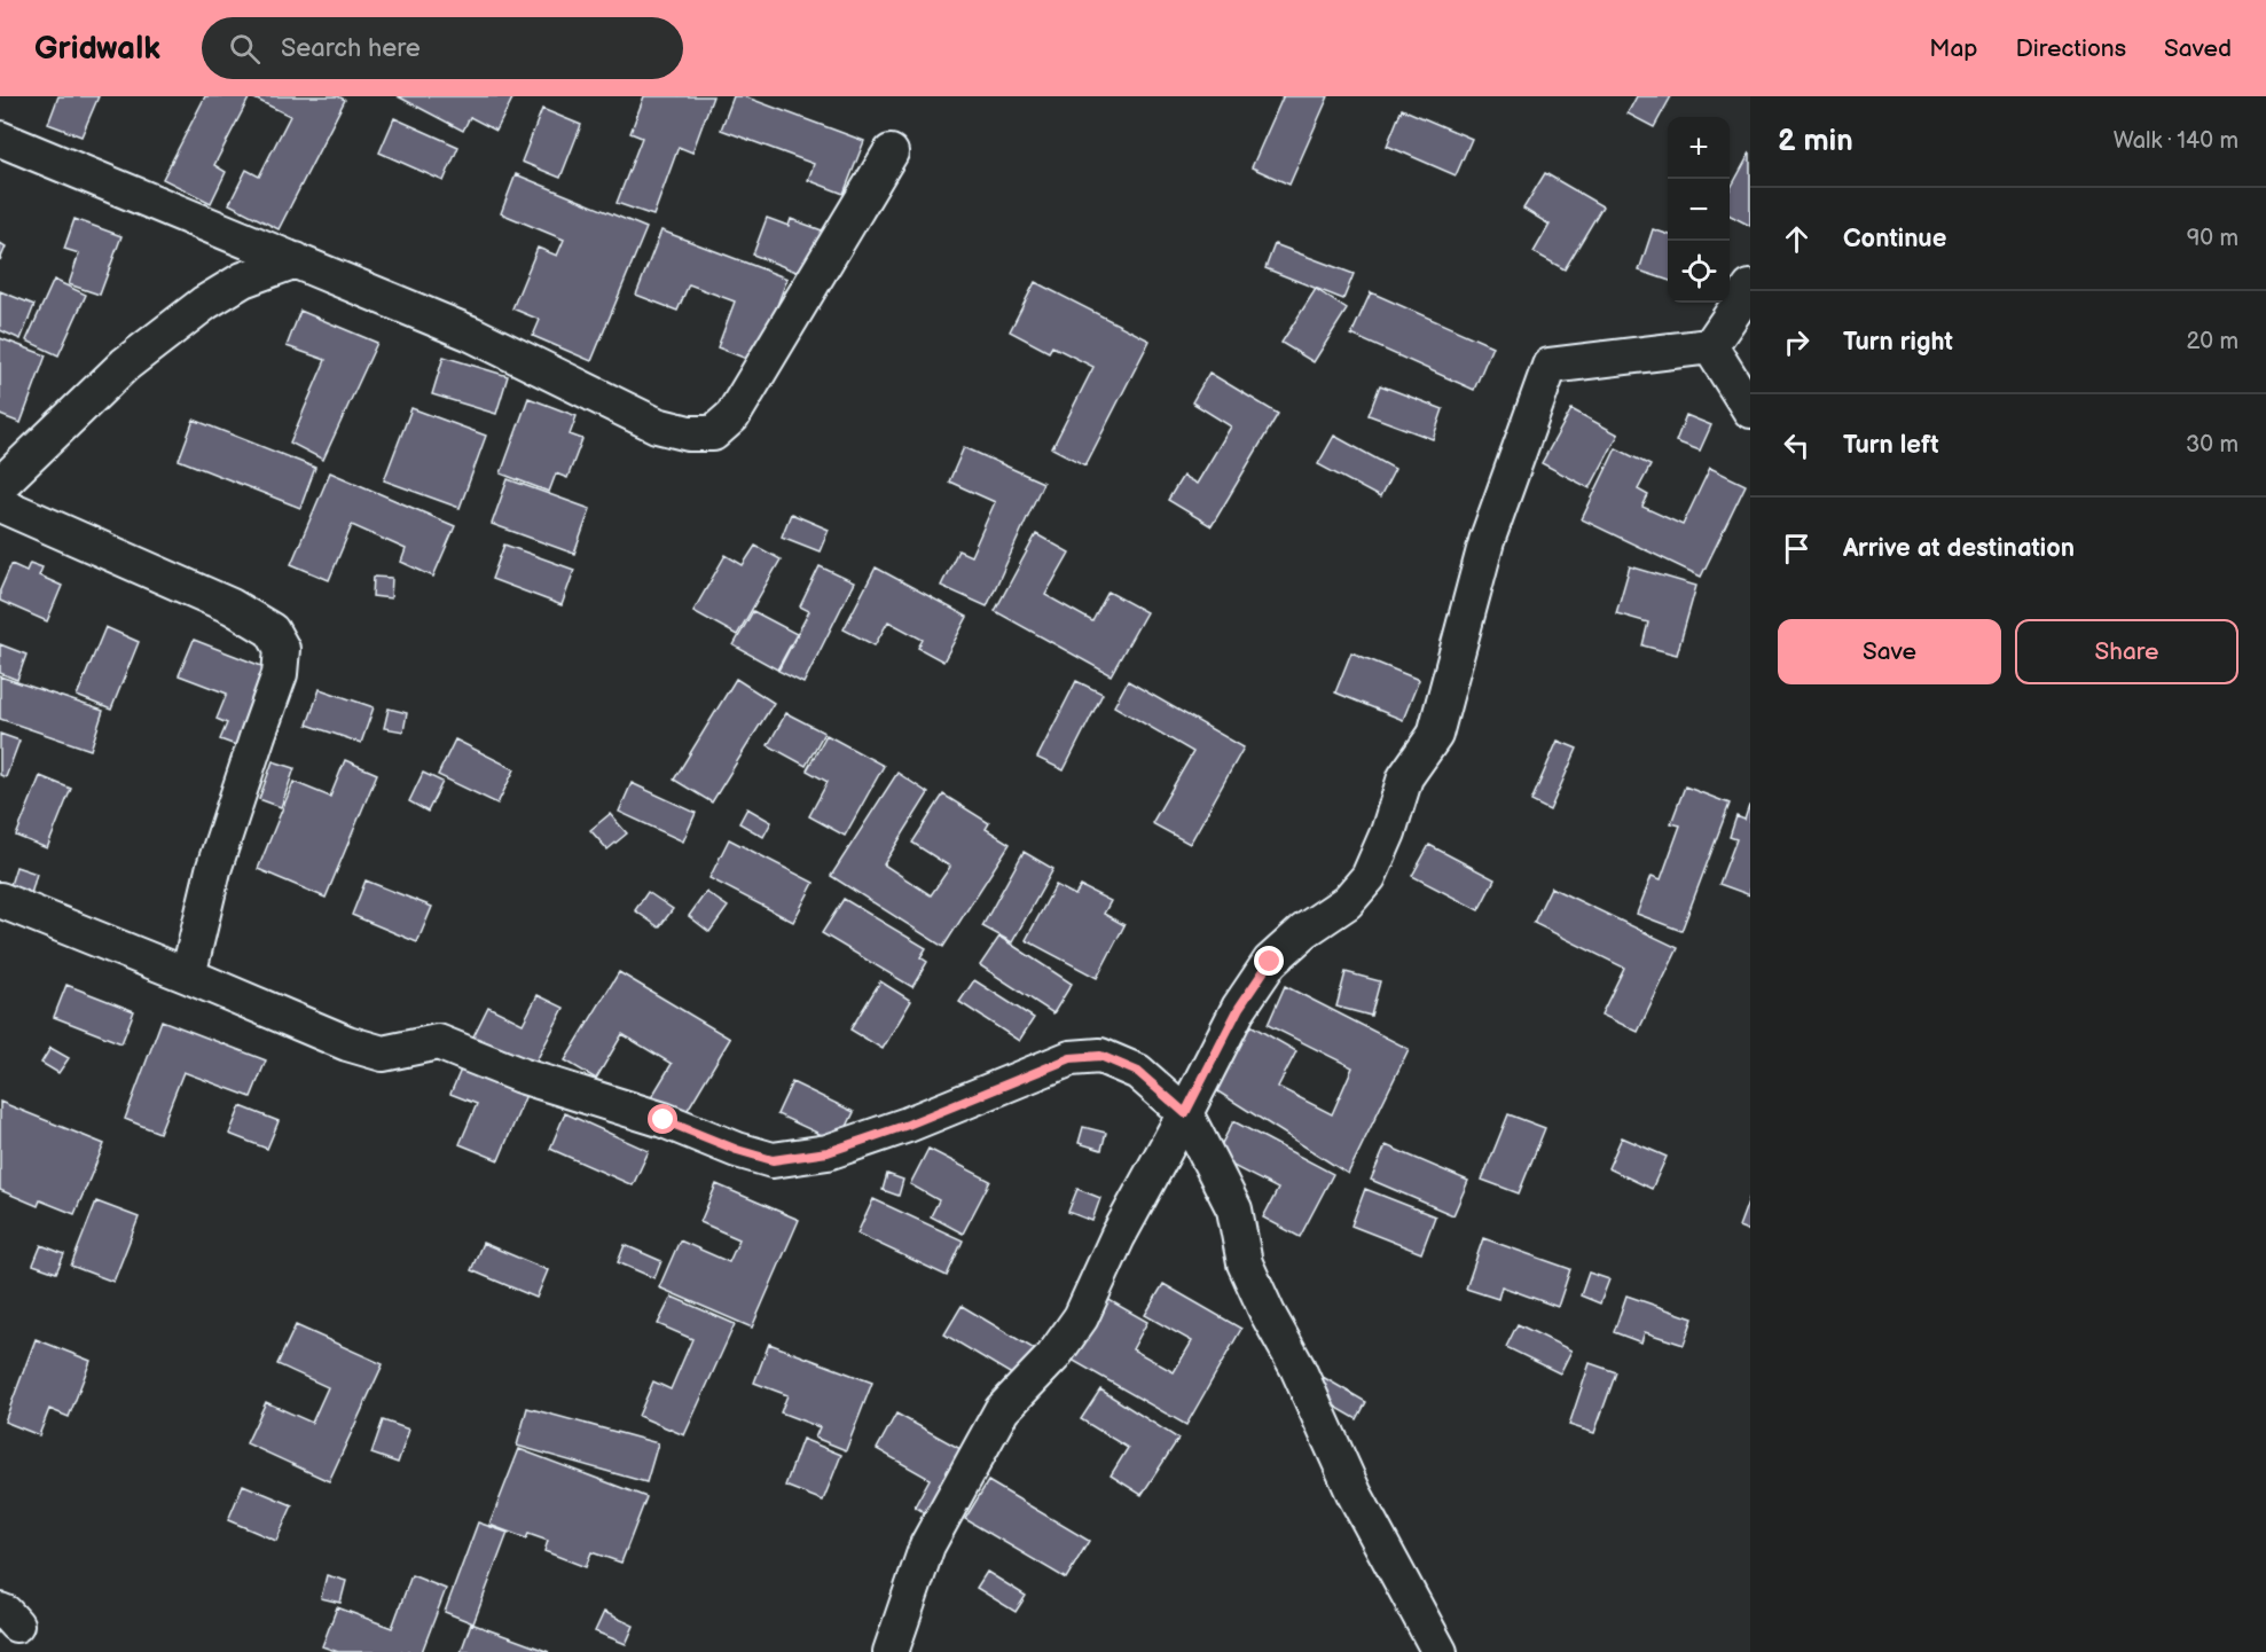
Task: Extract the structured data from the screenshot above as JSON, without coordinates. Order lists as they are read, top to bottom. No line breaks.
{"page":{"header":"Gridwalk","search":"Search here","nav":["Map","Directions","Saved"],"heading":["2 min","Walk · 140 m"],"map_buttons":["+","−"],"list":[["Continue","90 m"],["Turn right","20 m"],["Turn left","30 m"],"Arrive at destination"],"buttons":["Save","Share"]}}
